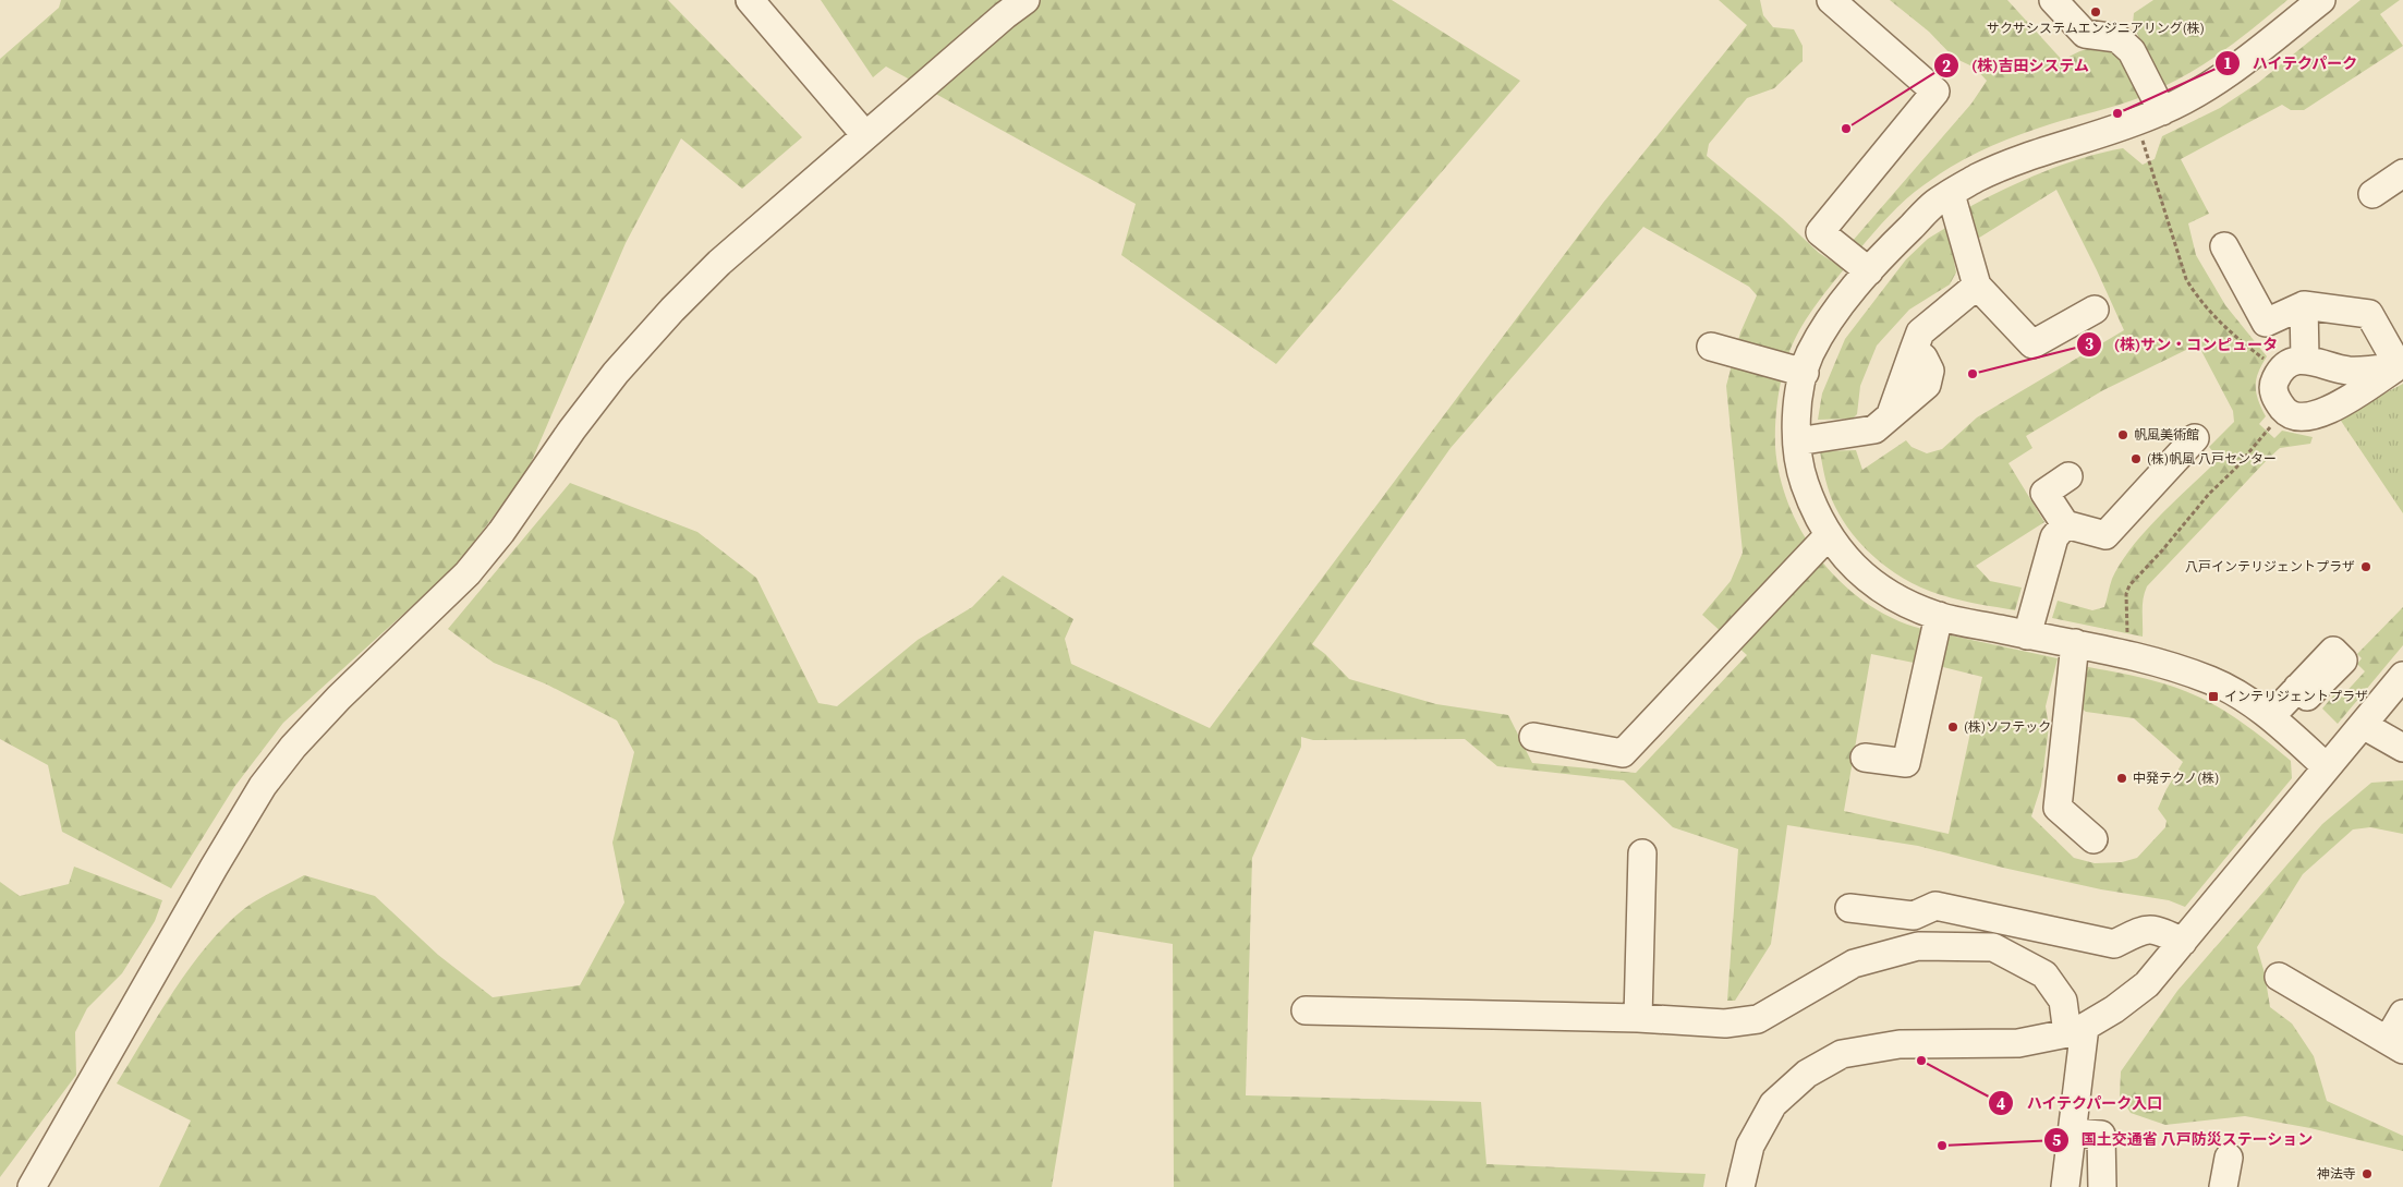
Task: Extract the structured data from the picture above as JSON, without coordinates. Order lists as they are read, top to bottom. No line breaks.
{"places":{"other":["サクサシステムエンジニアリング(株)","ハイテクパーク","(株)吉田システム","(株)サン・コンピュータ","帆風美術館","(株)帆風 八戸センター","八戸インテリジェントプラザ","(株)ソフテック","中発テクノ(株)","ハイテクパーク入口","国土交通省 八戸防災ステーション","神法寺"],"transit":["インテリジェントプラザ"]}}
